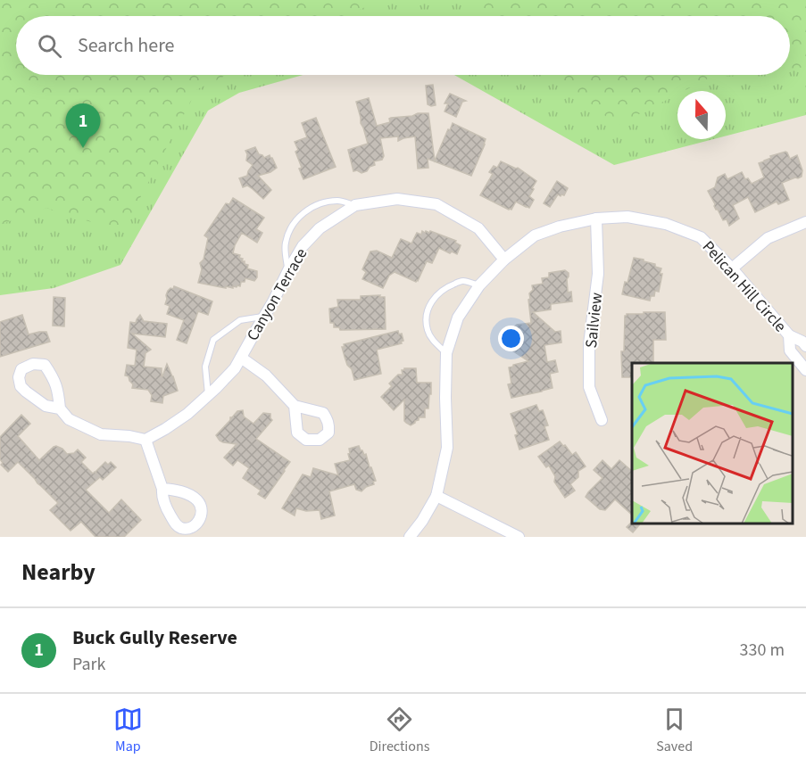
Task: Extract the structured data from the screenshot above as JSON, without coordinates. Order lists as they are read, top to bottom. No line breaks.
{"streets":{"street":["Pelican Hill Circle","Canyon Terrace","Sailview"]},"crossings":[["Pelican Hill Circle","Canyon Terrace"],["Pelican Hill Circle","Sailview"]],"north":"top","page":{"search":"Search here","pins":"1","heading":"Nearby","list":[{"mark":"1","name":"Buck Gully Reserve","note":"Park","value":"330 m"}],"nav":["Map","Directions","Saved"]}}
